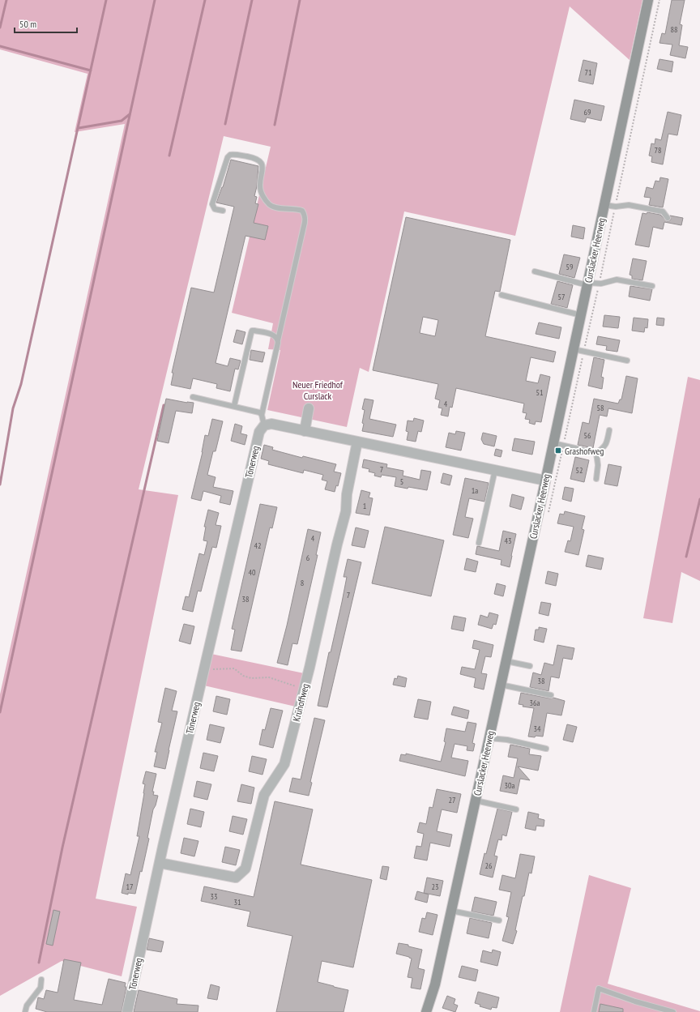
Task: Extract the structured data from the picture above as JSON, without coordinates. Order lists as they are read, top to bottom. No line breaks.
{"streets":{"main road":["Curslacker Heerweg"],"street":["Tönerweg","Krühoffweg"]},"crossings":[["Tönerweg","Krühoffweg"]],"parks":["Neuer Friedhof Curslack"],"places":{"transit":["Grashofweg"]},"house_numbers":["88","71","69","78","59","57","51","4","58","56","7","52","5","1a","1","4","43","42","6","40","8","7","38","38","36a","34","30a","27","26","17","23","33","31"],"scale_bar":"50 m"}
